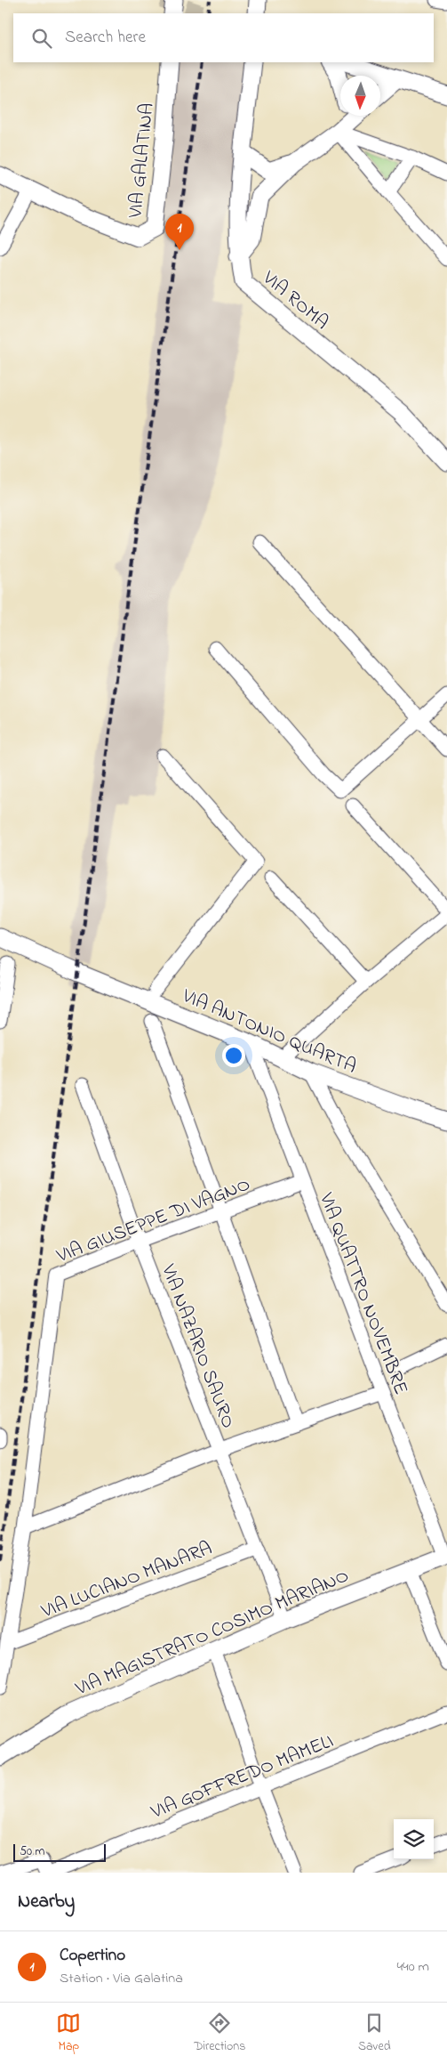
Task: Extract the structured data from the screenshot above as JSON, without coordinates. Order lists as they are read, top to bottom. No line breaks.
{"streets":{"street":["VIA GALATINA","VIA ROMA","VIA ANTONIO QUARTA","VIA GIUSEPPE DI VAGNO","VIA QUATTRO NOVEMBRE","VIA NAZARIO SAURO","VIA LUCIANO MANARA","VIA MAGISTRATO COSIMO MARIANO","VIA GOFFREDO MAMELI"]},"crossings":[["VIA ANTONIO QUARTA","VIA QUATTRO NOVEMBRE"],["VIA GIUSEPPE DI VAGNO","VIA QUATTRO NOVEMBRE"],["VIA GIUSEPPE DI VAGNO","VIA NAZARIO SAURO"],["VIA GIUSEPPE DI VAGNO","VIA LUCIANO MANARA"],["VIA QUATTRO NOVEMBRE","VIA MAGISTRATO COSIMO MARIANO"],["VIA NAZARIO SAURO","VIA LUCIANO MANARA"],["VIA NAZARIO SAURO","VIA MAGISTRATO COSIMO MARIANO"]],"scale_bar":"50 m","north":"bottom","page":{"search":"Search here","pins":"1","scale":"50 m","heading":"Nearby","list":[{"mark":"1","name":"Copertino","note":"Station · Via Galatina","value":"440 m"}],"nav":["Map","Directions","Saved"]}}
